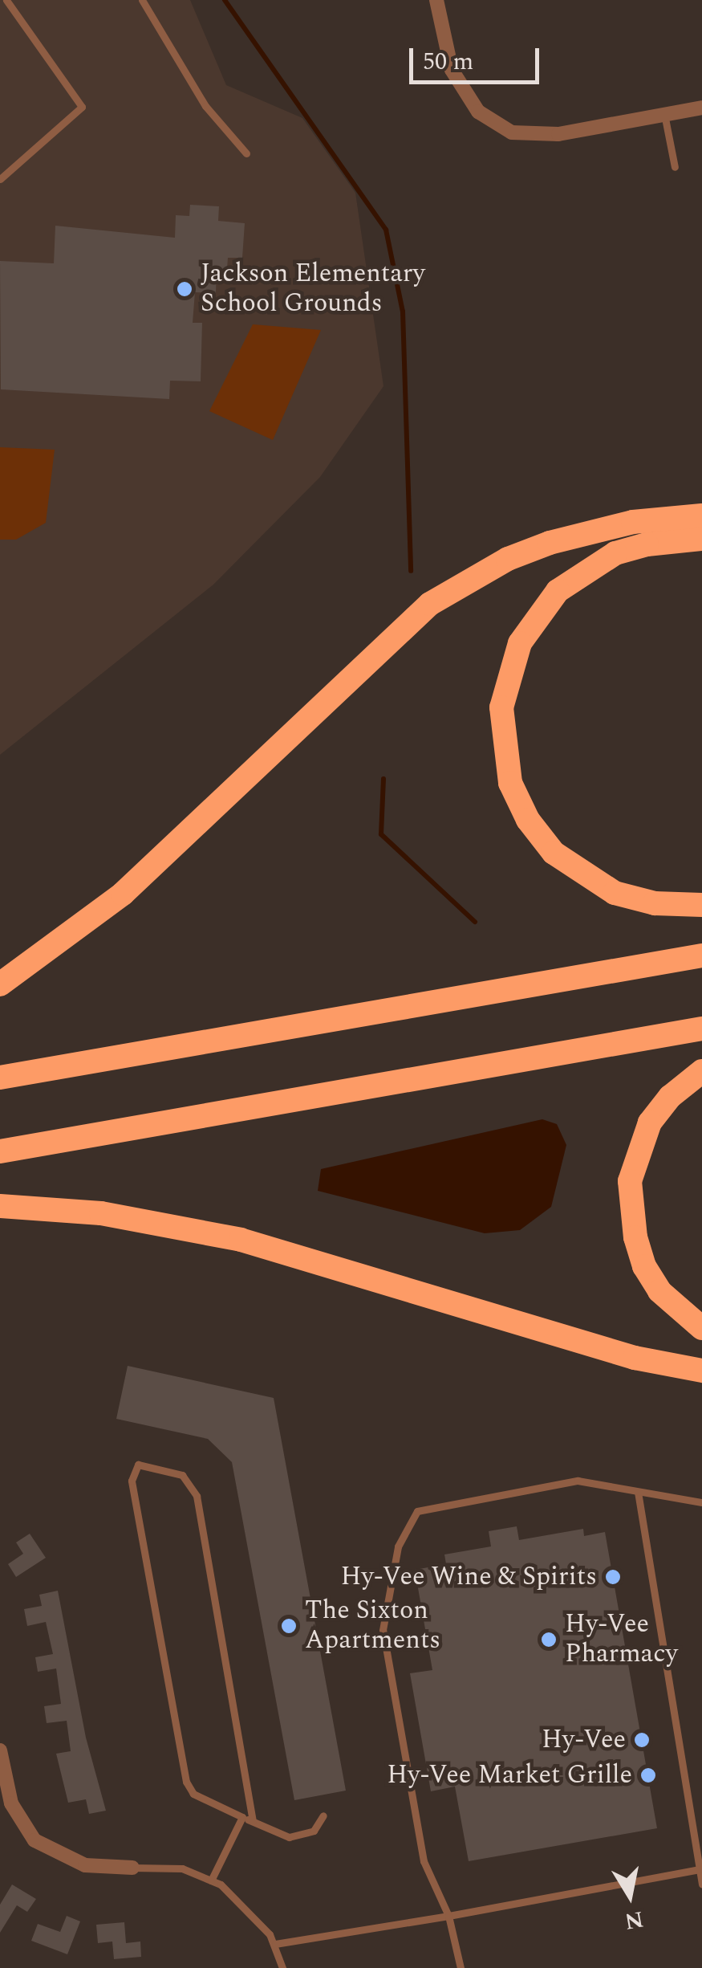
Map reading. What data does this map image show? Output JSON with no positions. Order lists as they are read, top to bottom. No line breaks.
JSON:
{"places":["Jackson Elementary School Grounds","Hy-Vee Wine & Spirits","The Sixton Apartments","Hy-Vee Pharmacy","Hy-Vee","Hy-Vee Market Grille"],"scale_bar":"50 m","north":"bottom"}
